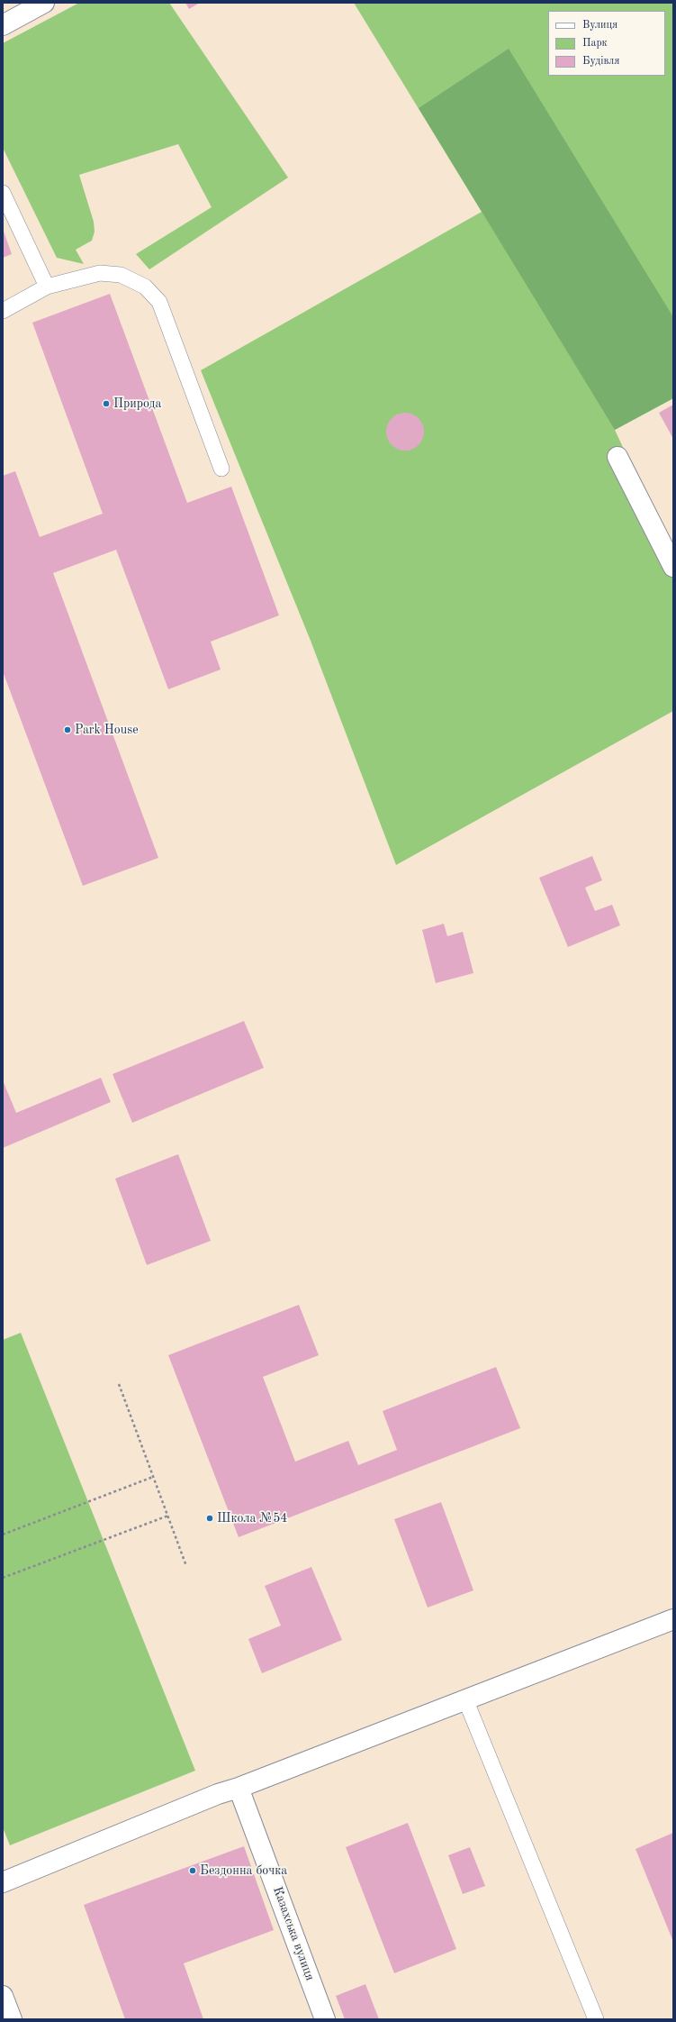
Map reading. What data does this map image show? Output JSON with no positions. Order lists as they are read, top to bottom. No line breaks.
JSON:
{"streets":{"street":["Казахська вулиця"]},"places":["Природа","Park House","Школа №54","Бездонна бочка"],"legend":["Вулиця","Парк","Будівля"]}
